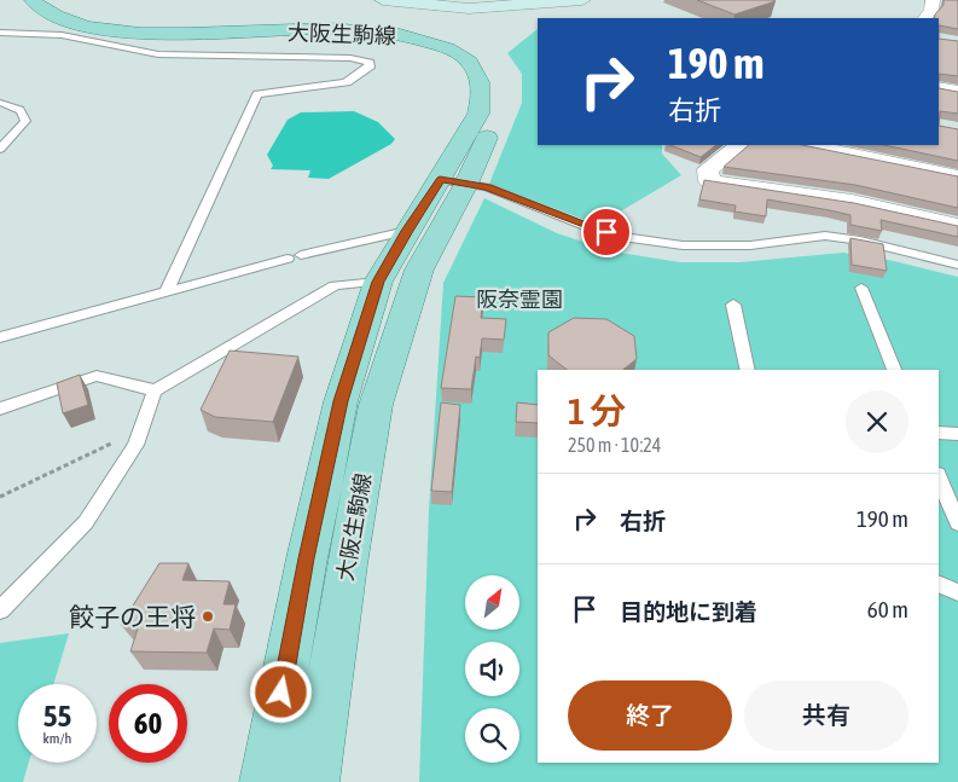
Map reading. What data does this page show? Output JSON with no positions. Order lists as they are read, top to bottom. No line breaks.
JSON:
{"streets":{"main road":["大阪生駒線"]},"parks":["阪奈霊園"],"places":["餃子の王将"],"north":"top right","page":{"turn":["190 m","右折"],"heading":["1 分","250 m · 10:24"],"list":[{"name":"右折","value":"190 m"},{"name":"目的地に到着","value":"60 m"}],"buttons":["終了","共有"],"speed":"55 km/h","limit":"60"}}
